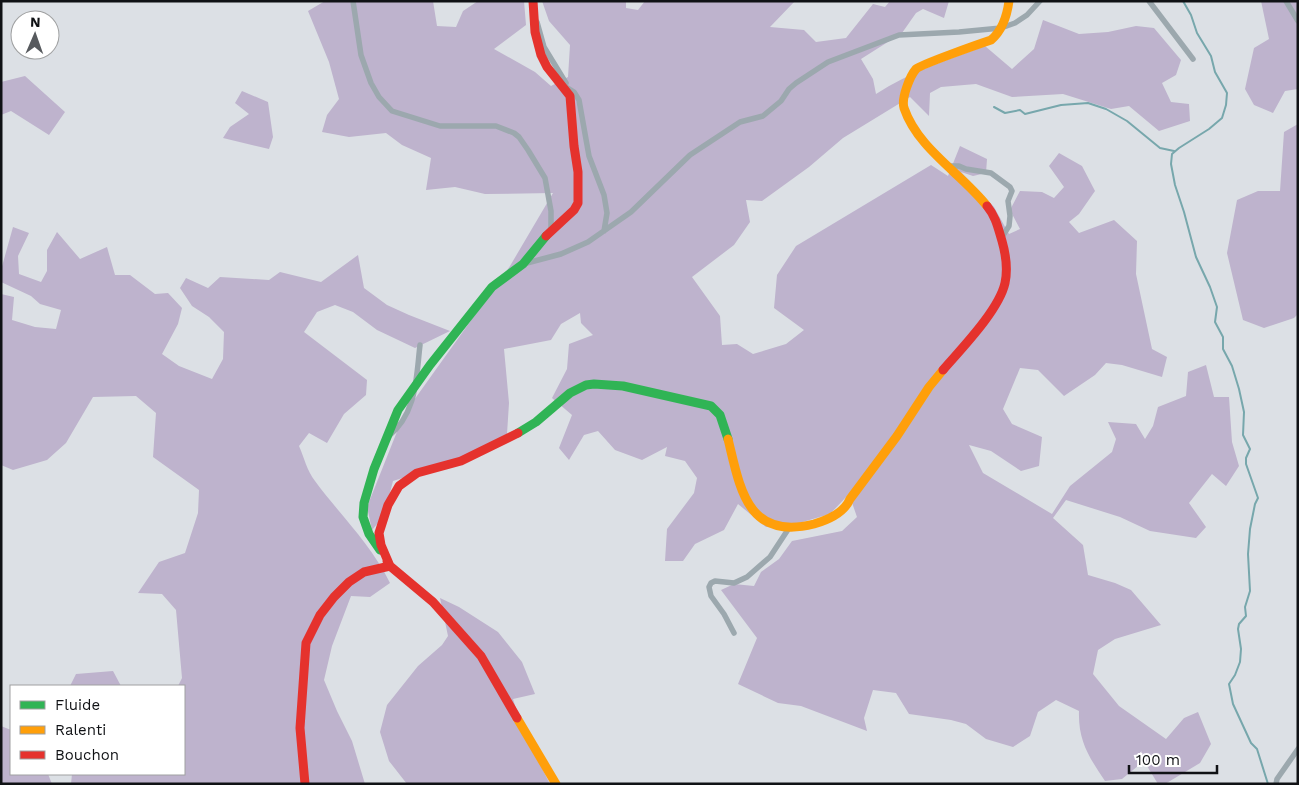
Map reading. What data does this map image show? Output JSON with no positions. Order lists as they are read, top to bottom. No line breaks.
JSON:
{"legend":["Fluide","Ralenti","Bouchon"],"scale_bar":"100 m","north":"top"}
